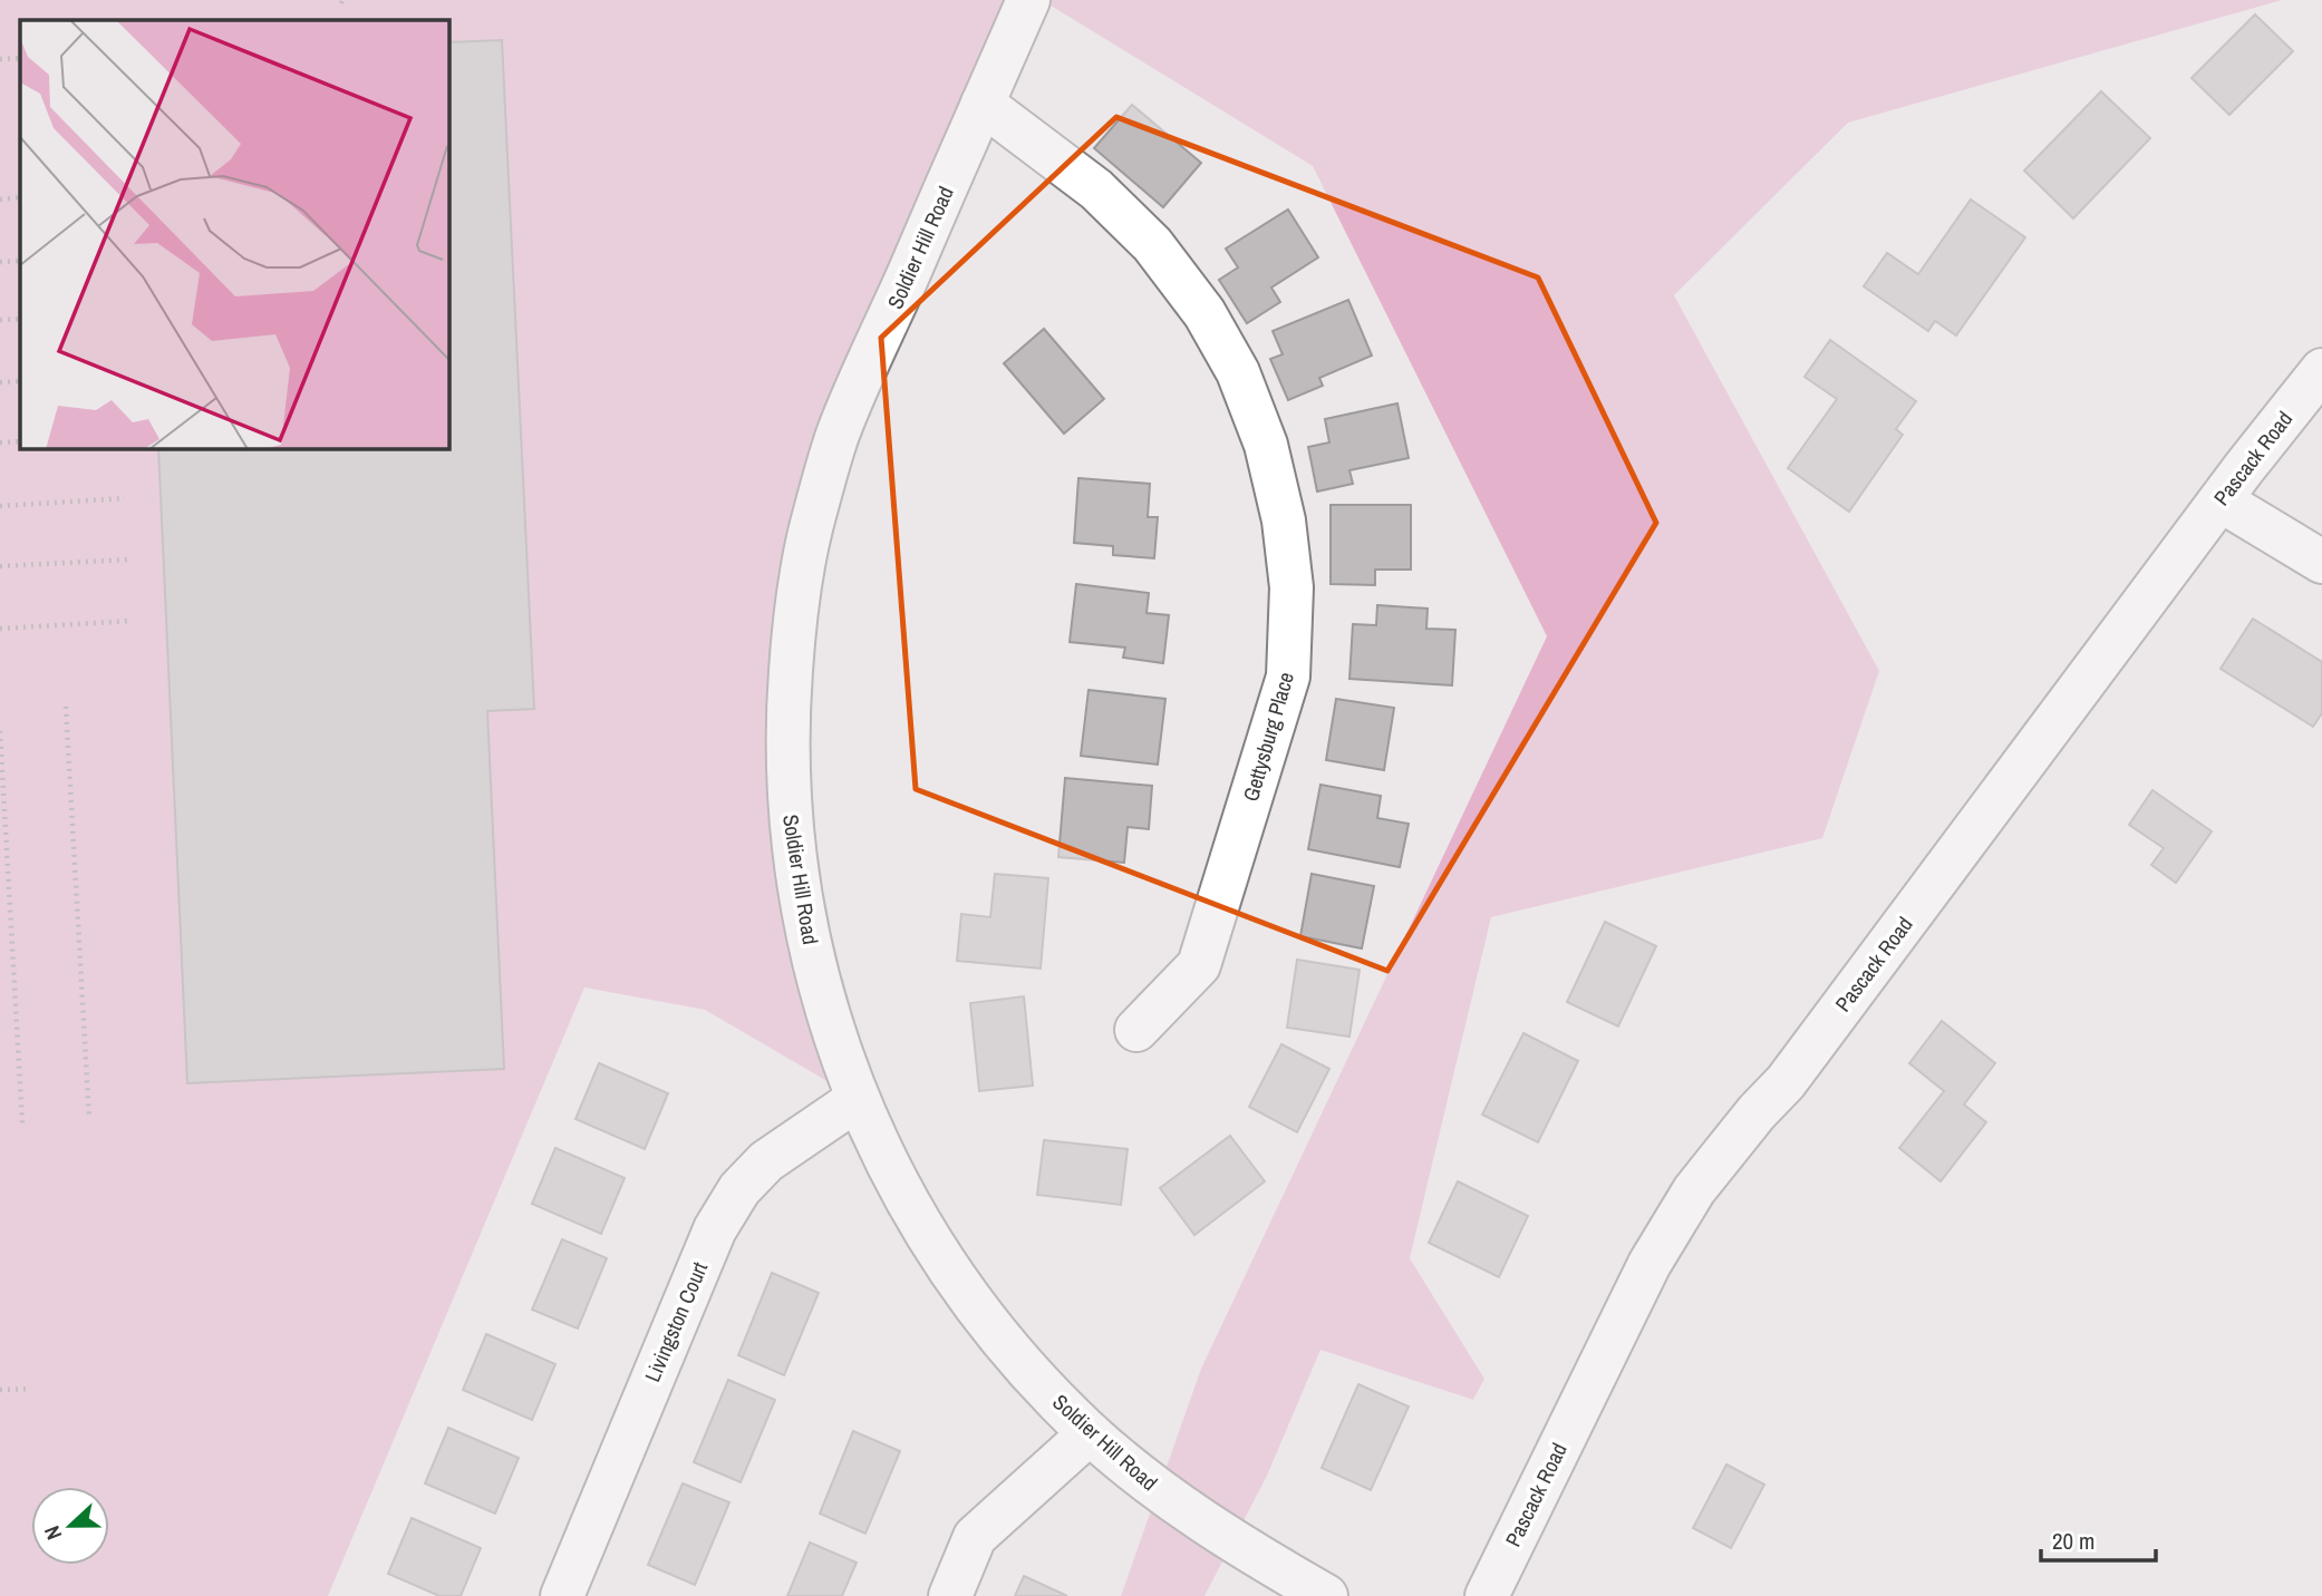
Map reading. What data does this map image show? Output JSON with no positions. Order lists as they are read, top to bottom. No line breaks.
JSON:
{"streets":{"street":["Soldier Hill Road","Pascack Road","Gettysburg Place","Livingston Court"]},"crossings":[["Soldier Hill Road","Gettysburg Place"],["Soldier Hill Road","Livingston Court"]],"scale_bar":"20 m","north":"left"}
